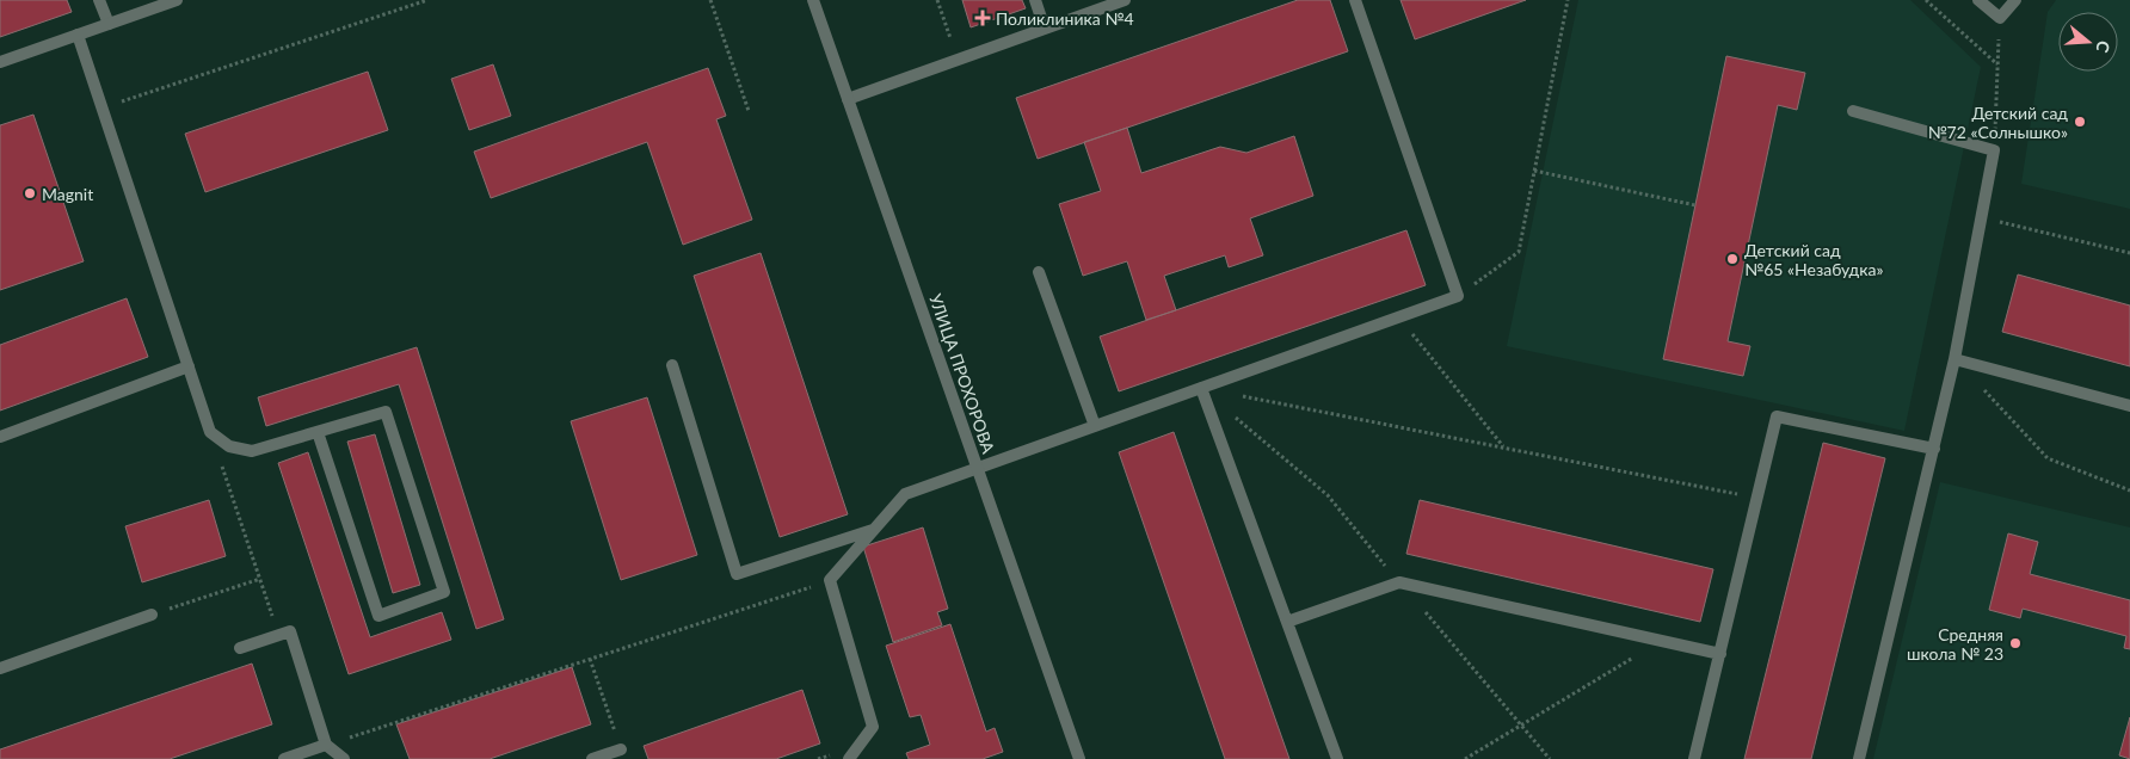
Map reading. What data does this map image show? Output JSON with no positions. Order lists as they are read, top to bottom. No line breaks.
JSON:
{"streets":{"street":["УЛИЦА ПРОХОРОВА"]},"places":{"health":["Поликлиника №4"],"other":["Детский сад №72 «Солнышко»","Magnit","Детский сад №65 «Незабудка»","Средняя школа № 23"]},"north":"right"}
